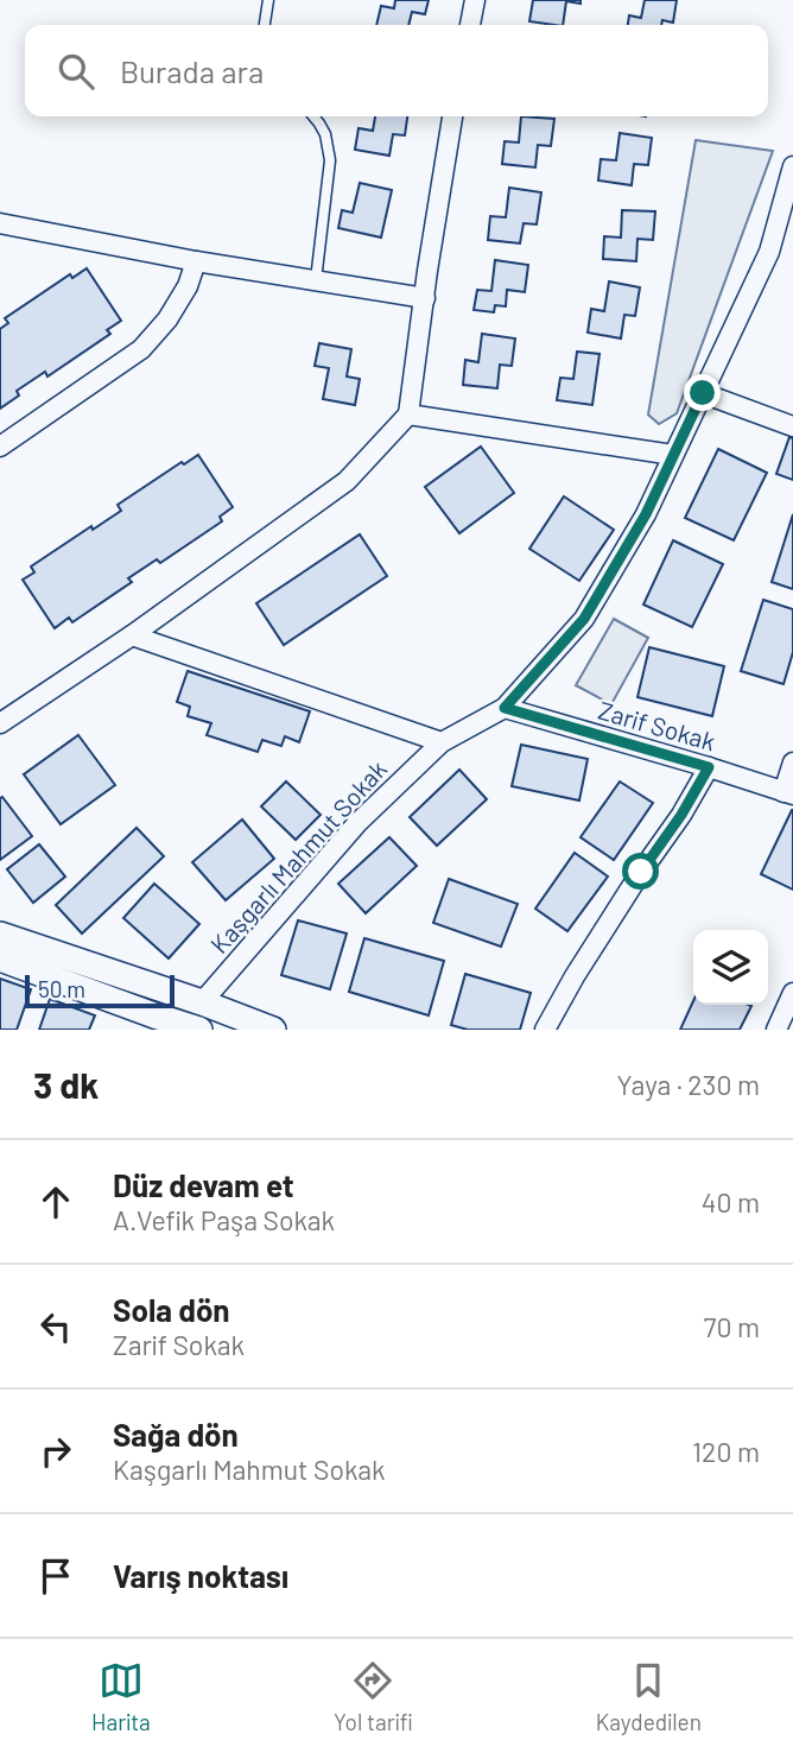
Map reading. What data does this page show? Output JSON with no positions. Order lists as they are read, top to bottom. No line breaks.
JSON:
{"streets":{"street":["Zarif Sokak","Kaşgarlı Mahmut Sokak"]},"crossings":[["Zarif Sokak","Kaşgarlı Mahmut Sokak"]],"scale_bar":"50 m","page":{"search":"Burada ara","scale":"50 m","heading":["3 dk","Yaya · 230 m"],"list":[["Düz devam et","A.Vefik Paşa Sokak","40 m"],["Sola dön","Zarif Sokak","70 m"],["Sağa dön","Kaşgarlı Mahmut Sokak","120 m"],"Varış noktası"],"nav":["Harita","Yol tarifi","Kaydedilen"]}}
